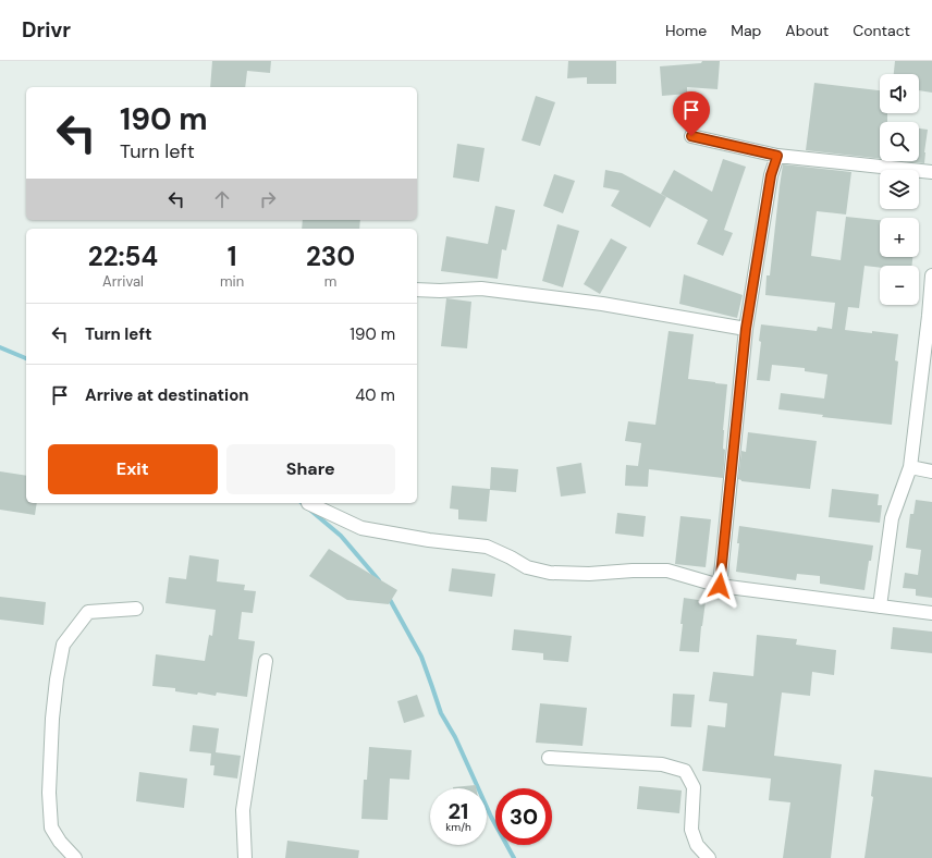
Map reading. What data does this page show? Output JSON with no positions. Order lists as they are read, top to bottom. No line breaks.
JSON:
{"page":{"header":"Drivr","nav":["Home","Map","About","Contact"],"map_buttons":["+","−"],"turn":["190 m","Turn left"],"eta":["22:54","Arrival","1","min","230","m"],"list":[{"name":"Turn left","value":"190 m"},{"name":"Arrive at destination","value":"40 m"}],"buttons":["Exit","Share"],"speed":"21 km/h","limit":"30"}}
